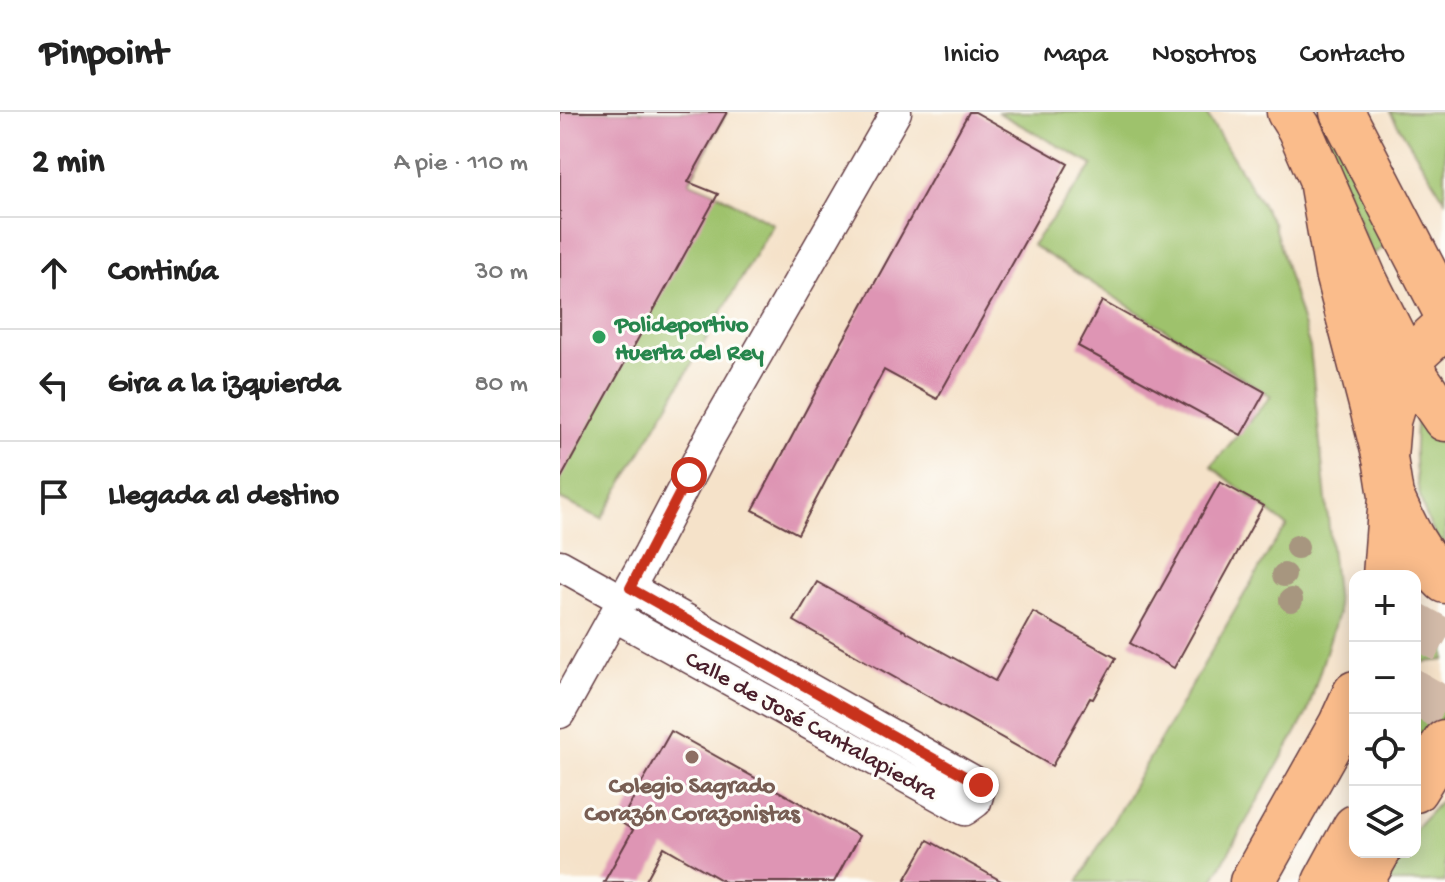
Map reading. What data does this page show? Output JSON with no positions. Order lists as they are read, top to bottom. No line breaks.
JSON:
{"streets":{"street":["Calle de José Cantalapiedra"]},"places":["Polideportivo Huerta del Rey","Colegio Sagrado Corazón Corazonistas"],"page":{"header":"Pinpoint","nav":["Inicio","Mapa","Nosotros","Contacto"],"heading":["2 min","A pie · 110 m"],"list":[["Continúa","30 m"],["Gira a la izquierda","80 m"],"Llegada al destino"],"map_buttons":["+","−"]}}
